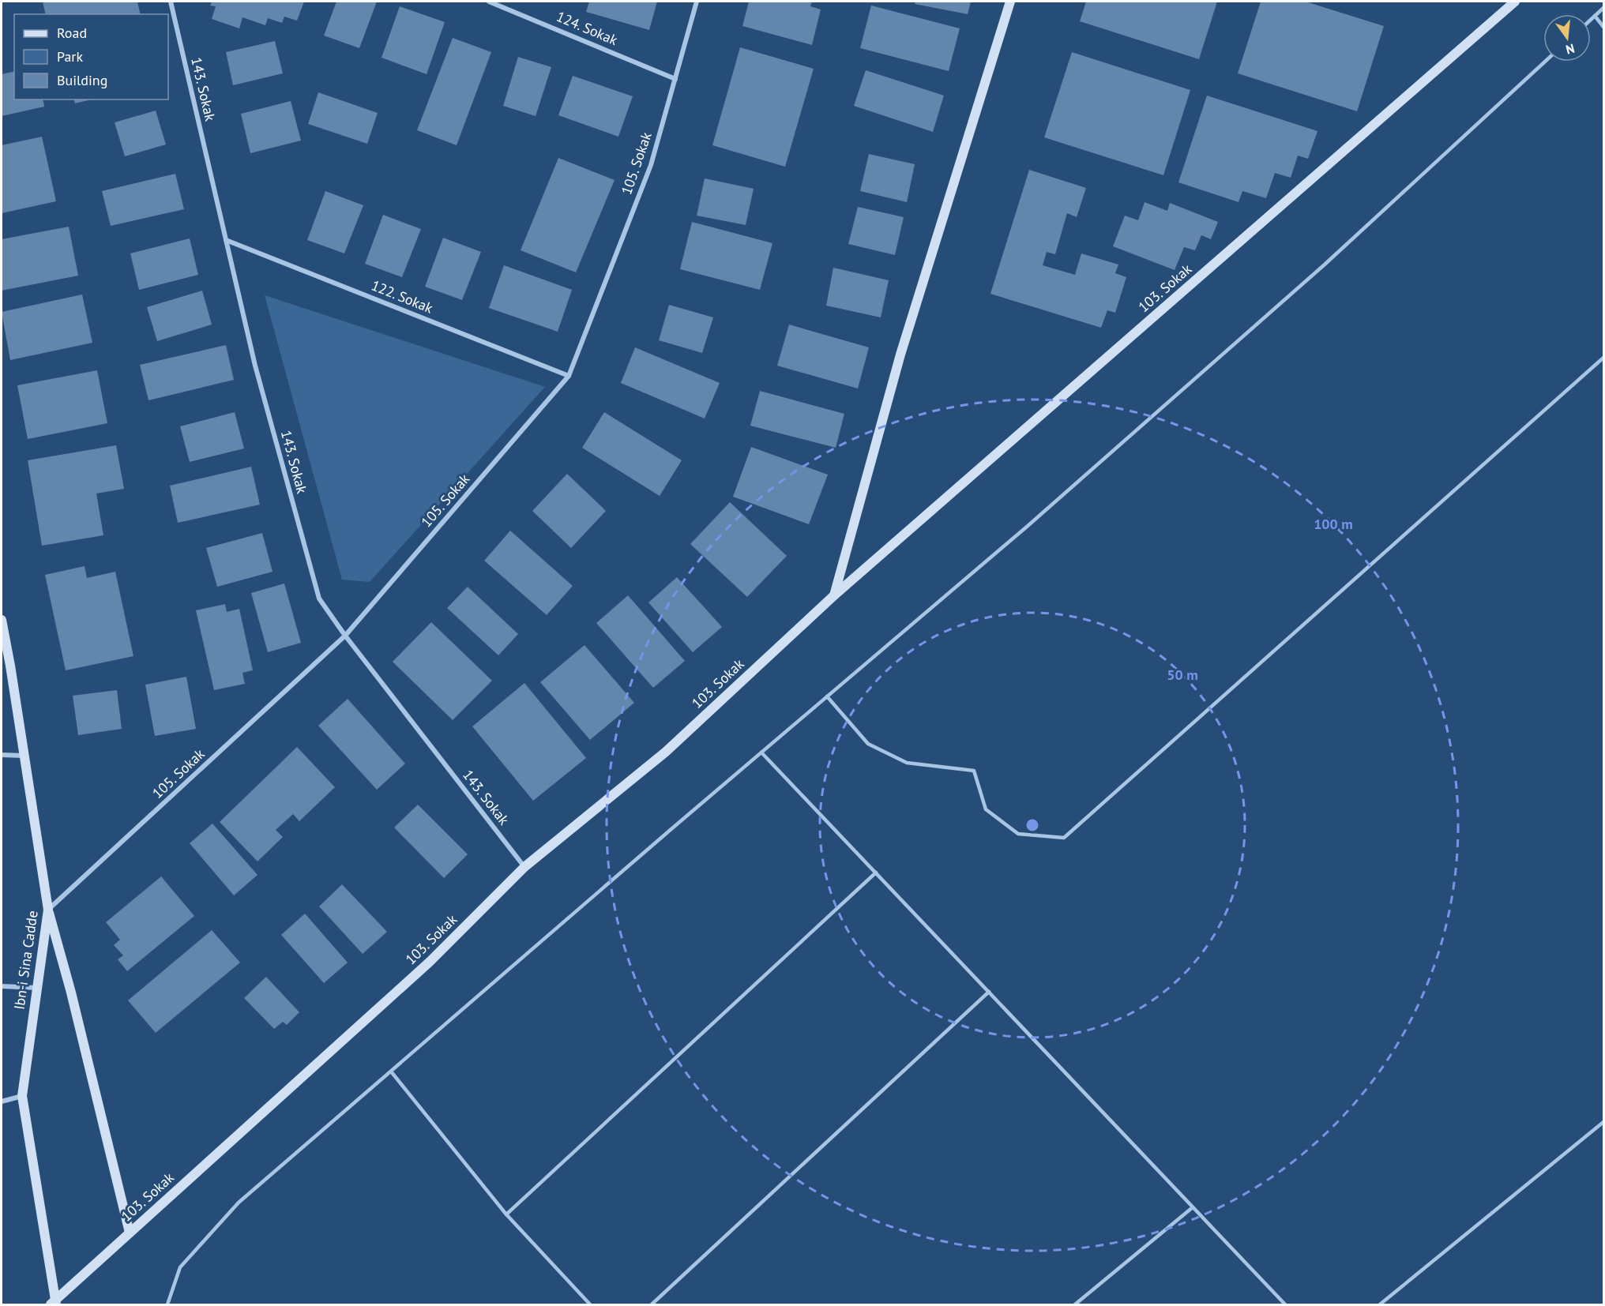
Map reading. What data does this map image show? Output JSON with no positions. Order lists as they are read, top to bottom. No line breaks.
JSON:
{"streets":{"street":["124. Sokak","143. Sokak","105. Sokak","103. Sokak","122. Sokak","Ibn-i Sina Cadde"]},"crossings":[["124. Sokak","105. Sokak"],["143. Sokak","105. Sokak"],["143. Sokak","103. Sokak"],["143. Sokak","122. Sokak"],["105. Sokak","122. Sokak"],["105. Sokak","Ibn-i Sina Cadde"],["103. Sokak","Ibn-i Sina Cadde"]],"legend":["Road","Park","Building"],"north":"bottom","rings":["100 m","50 m"]}
